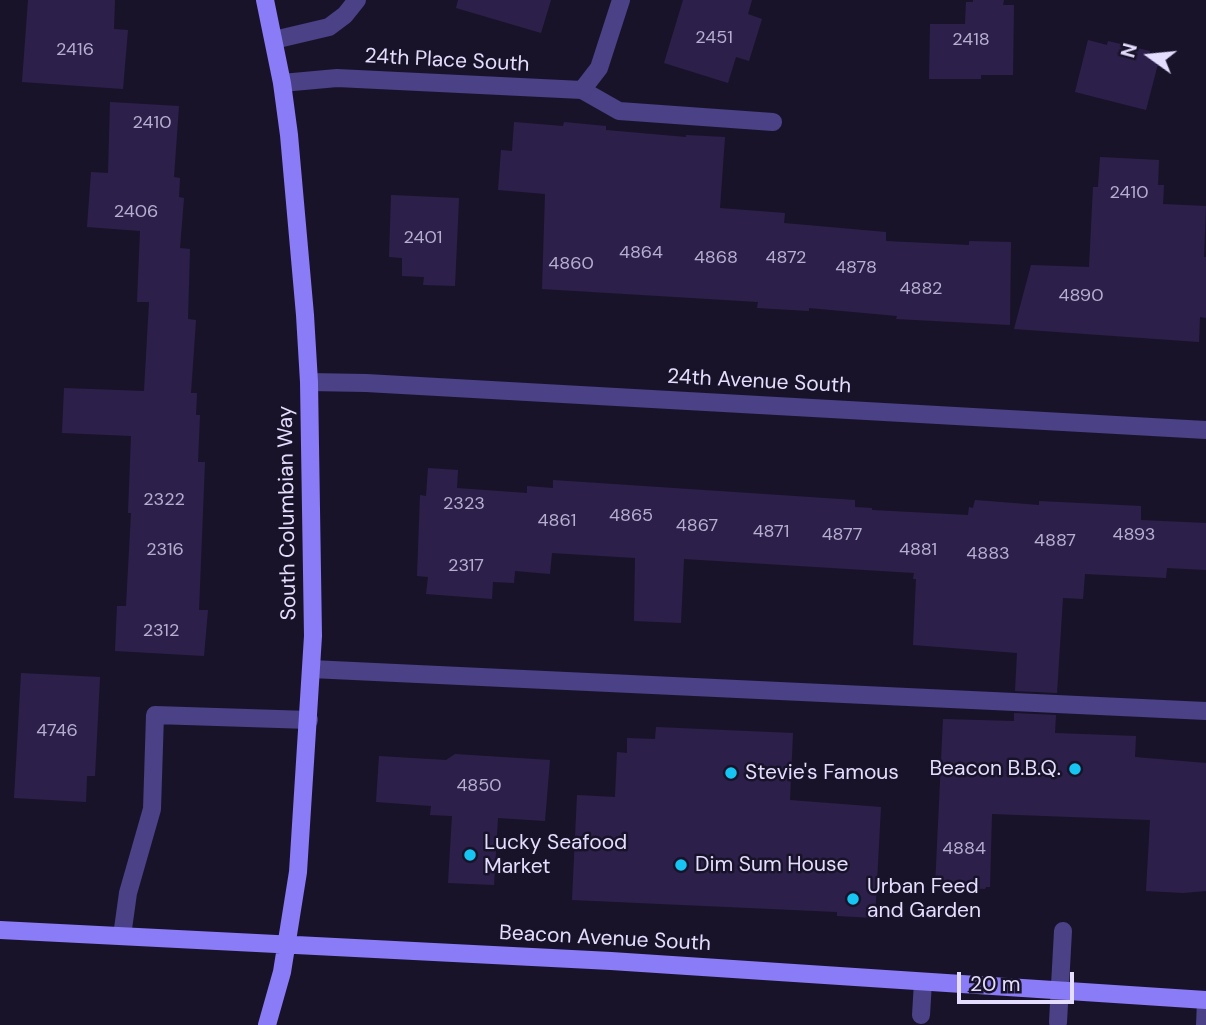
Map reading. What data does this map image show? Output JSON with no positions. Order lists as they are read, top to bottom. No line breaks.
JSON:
{"streets":{"main road":["South Columbian Way","Beacon Avenue South"],"street":["24th Place South","24th Avenue South"]},"crossings":[["24th Place South","South Columbian Way"],["24th Avenue South","South Columbian Way"],["South Columbian Way","Beacon Avenue South"]],"places":["Beacon B.B.Q.","Stevie's Famous","Lucky Seafood Market","Dim Sum House","Urban Feed and Garden"],"house_numbers":["2451","2418","2416","2410","2410","2406","2401","4864","4868","4872","4860","4878","4882","4890","2322","2323","4865","4861","4867","4871","4877","4893","4887","2316","4881","4883","2317","2312","4746","4850","4884"],"scale_bar":"20 m","north":"left"}
